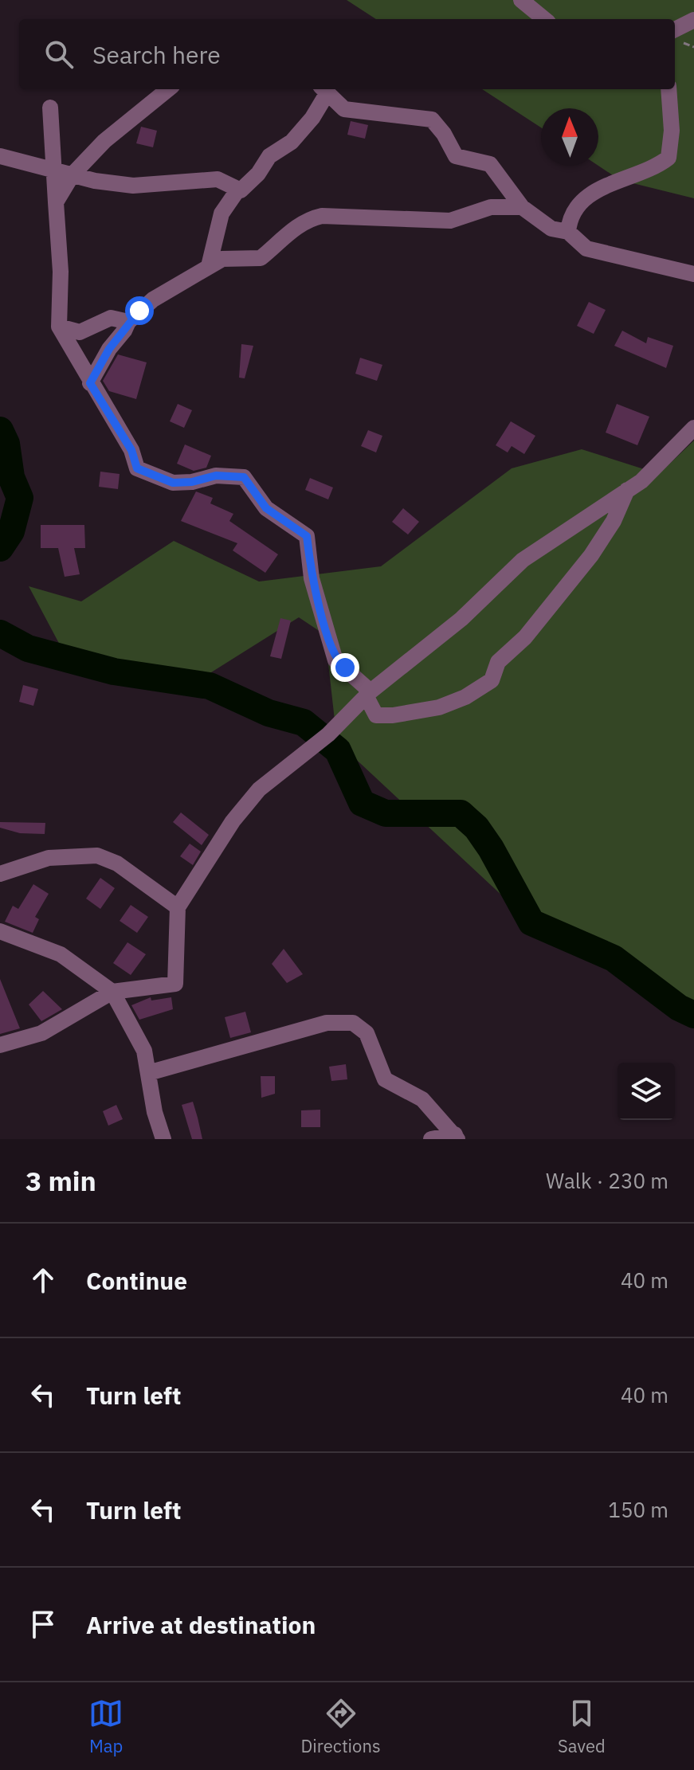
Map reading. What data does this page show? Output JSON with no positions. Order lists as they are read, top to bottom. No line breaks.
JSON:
{"north":"top","page":{"search":"Search here","heading":["3 min","Walk · 230 m"],"list":[["Continue","40 m"],["Turn left","40 m"],["Turn left","150 m"],"Arrive at destination"],"nav":["Map","Directions","Saved"]}}
